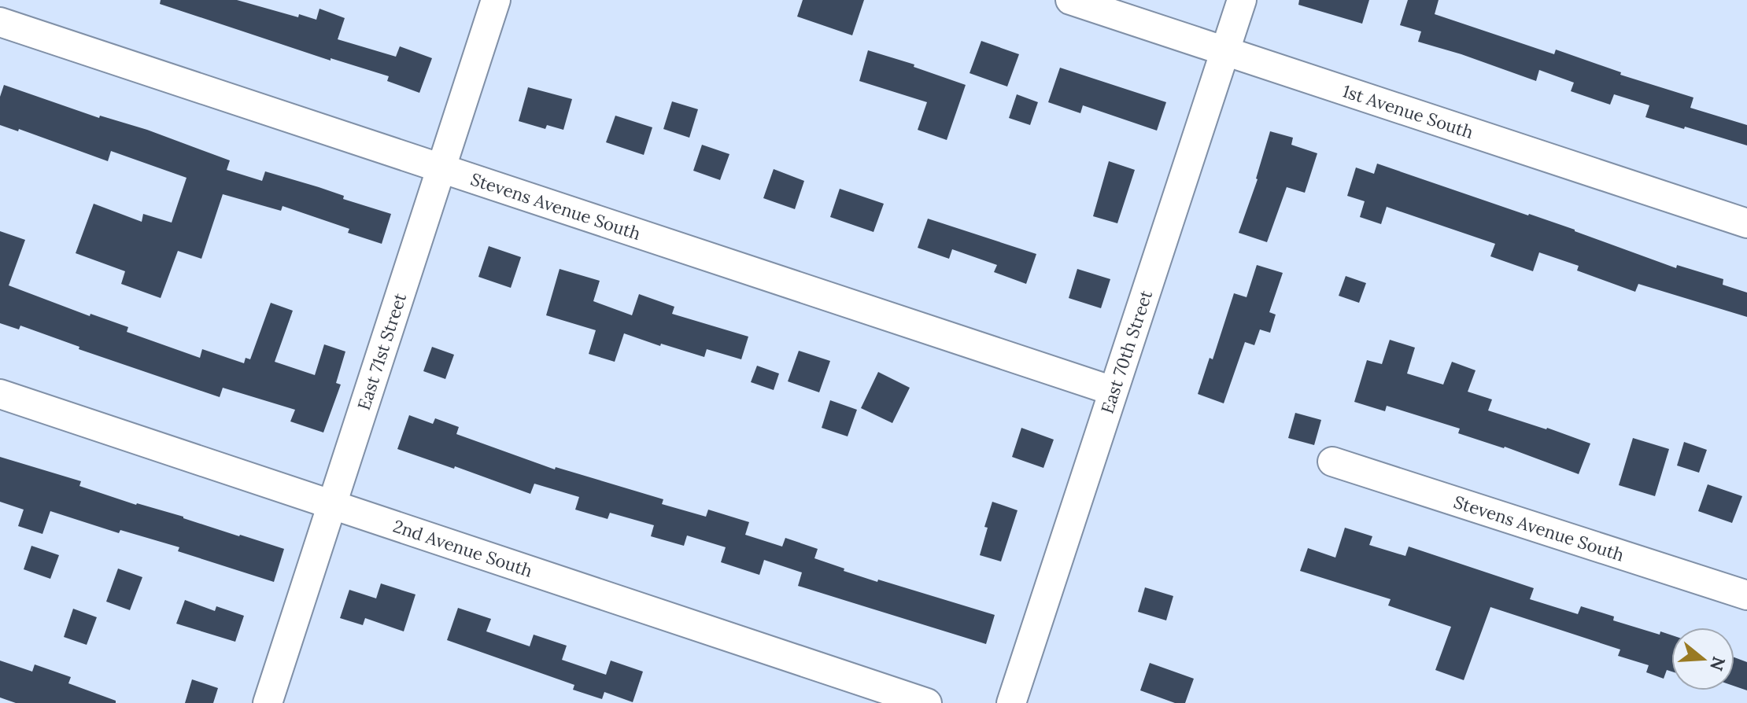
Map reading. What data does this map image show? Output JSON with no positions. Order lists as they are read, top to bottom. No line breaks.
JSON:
{"streets":{"street":["1st Avenue South","Stevens Avenue South","East 71st Street","East 70th Street","2nd Avenue South"]},"crossings":[["1st Avenue South","East 70th Street"],["Stevens Avenue South","East 71st Street"],["Stevens Avenue South","East 70th Street"],["East 71st Street","2nd Avenue South"]],"north":"right"}
